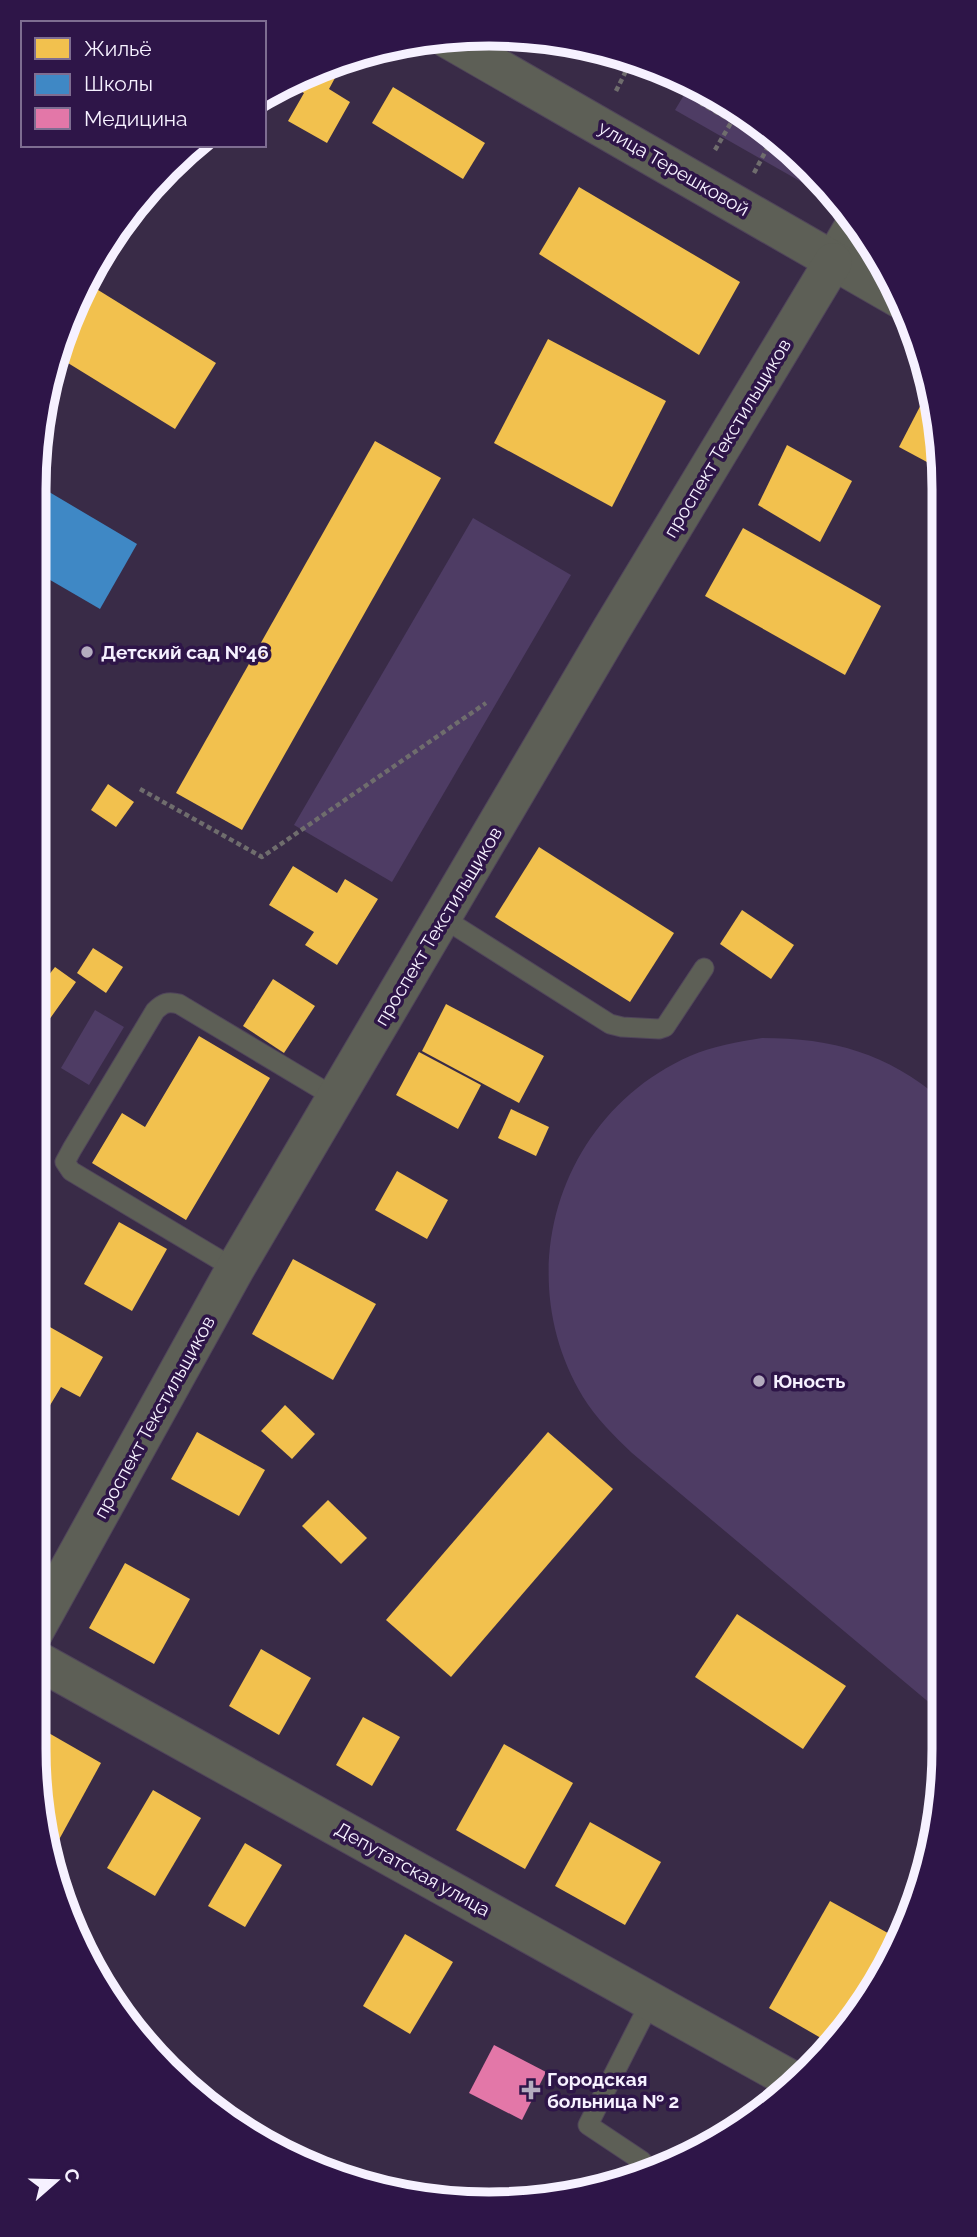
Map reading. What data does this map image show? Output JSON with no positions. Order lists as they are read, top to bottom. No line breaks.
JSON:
{"streets":{"street":["улица Терешковой","проспект Текстильщиков","Депутатская улица"]},"crossings":[["улица Терешковой","проспект Текстильщиков"]],"places":{"other":["Детский сад №46","Юность"],"health":["Городская больница № 2"]},"legend":["Жильё","Школы","Медицина"],"north":"right"}
